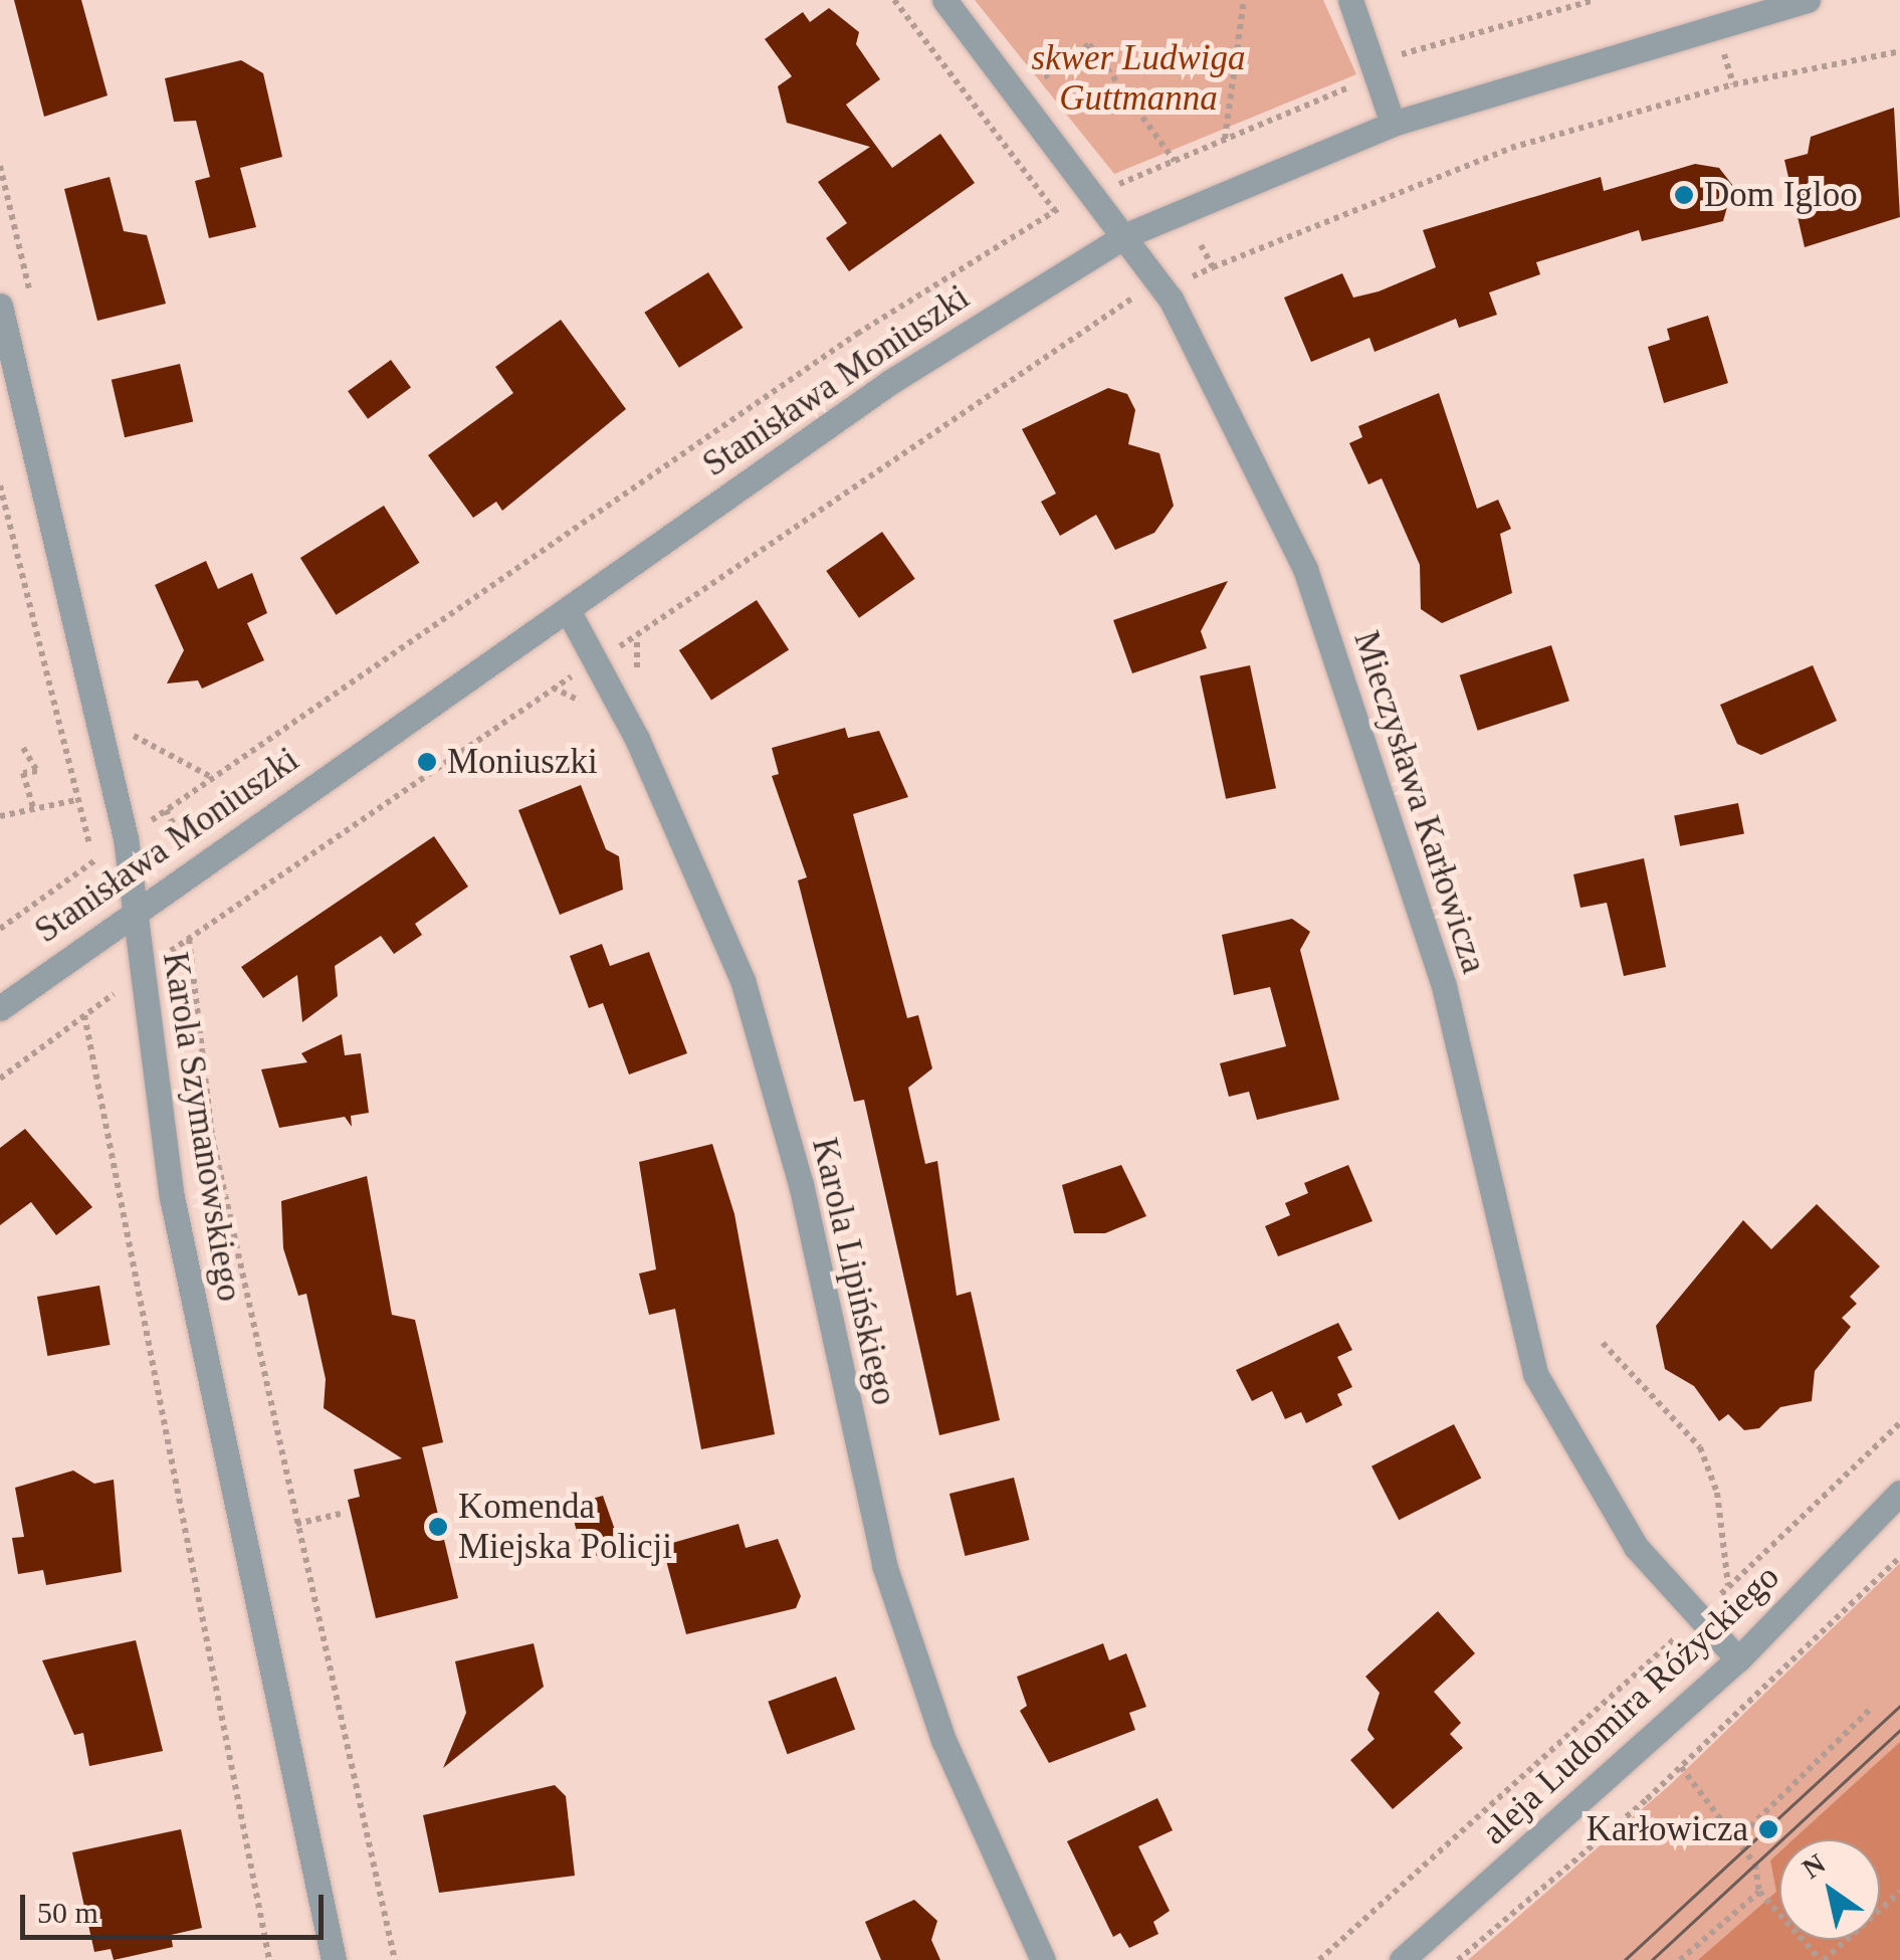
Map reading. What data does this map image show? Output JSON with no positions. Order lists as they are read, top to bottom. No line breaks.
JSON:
{"streets":{"street":["Stanisława Moniuszki","Mieczysława Karłowicza","Karola Szymanowskiego","Karola Lipińskiego","aleja Ludomira Różyckiego"]},"crossings":[["Stanisława Moniuszki","Mieczysława Karłowicza"],["Stanisława Moniuszki","Karola Szymanowskiego"],["Stanisława Moniuszki","Karola Lipińskiego"],["Mieczysława Karłowicza","aleja Ludomira Różyckiego"]],"parks":["skwer Ludwiga Guttmanna"],"places":["Dom Igloo","Moniuszki","Komenda Miejska Policji","Karłowicza"],"scale_bar":"50 m","north":"top left"}
